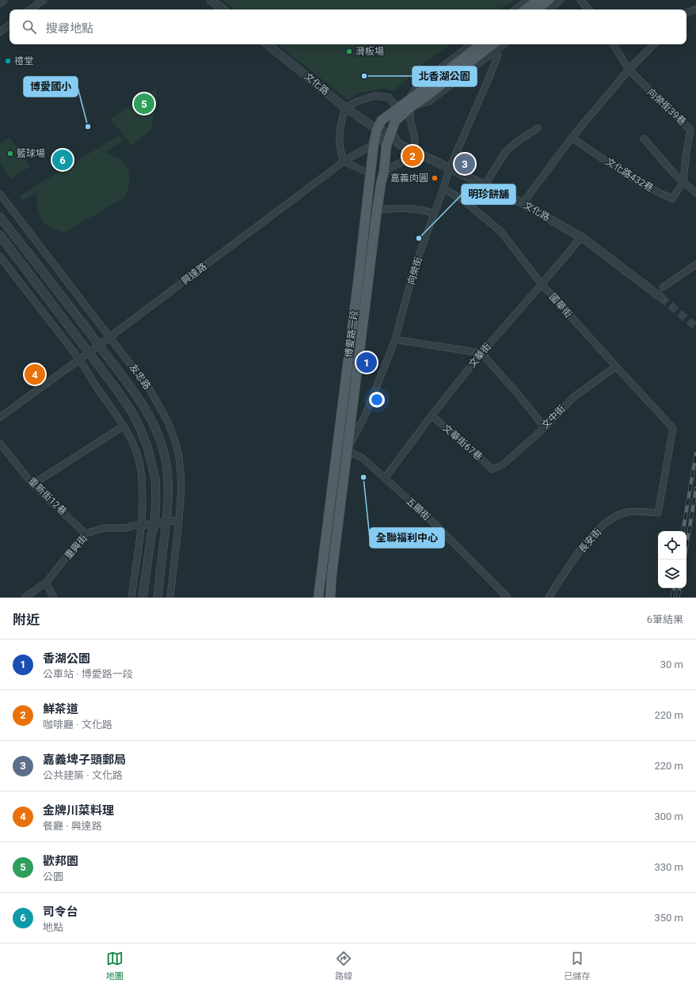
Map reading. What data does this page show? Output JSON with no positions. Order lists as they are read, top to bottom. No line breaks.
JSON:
{"streets":{"main road":["博愛路一段"],"street":["文化路","向榮街39巷","文化路432巷","向榮街","興達路","國華街","文華街","友忠路","文中街","文華街67巷","重新街12巷","五顯街","長安街","重興街"]},"crossings":[["文化路","向榮街"],["文化路","興達路"],["文化路","博愛路一段"],["文化路","文華街"],["向榮街39巷","文化路432巷"],["向榮街","國華街"],["向榮街","博愛路一段"],["向榮街","五顯街"],["興達路","博愛路一段"],["興達路","友忠路"],["國華街","文華街"],["國華街","文中街"],["國華街","長安街"],["博愛路一段","五顯街"],["文華街","文華街67巷"],["文華街","五顯街"],["友忠路","重興街"],["文中街","文華街67巷"],["重新街12巷","重興街"]],"places":["滑板場","禮堂","北香湖公園","博愛國小","籃球場","嘉義肉圓","明珍餅舖","全聯福利中心"],"page":{"search":"搜尋地點","pins":["5","2","6","3","1","4"],"heading":["附近","6筆結果"],"list":[{"mark":"1","name":"香湖公園","note":"公車站 · 博愛路一段","value":"30 m"},{"mark":"2","name":"鮮茶道","note":"咖啡廳 · 文化路","value":"220 m"},{"mark":"3","name":"嘉義埤子頭郵局","note":"公共建築 · 文化路","value":"220 m"},{"mark":"4","name":"金牌川菜料理","note":"餐廳 · 興達路","value":"300 m"},{"mark":"5","name":"歡邦園","note":"公園","value":"330 m"},{"mark":"6","name":"司令台","note":"地點","value":"350 m"}],"nav":["地圖","路線","已儲存"]}}
